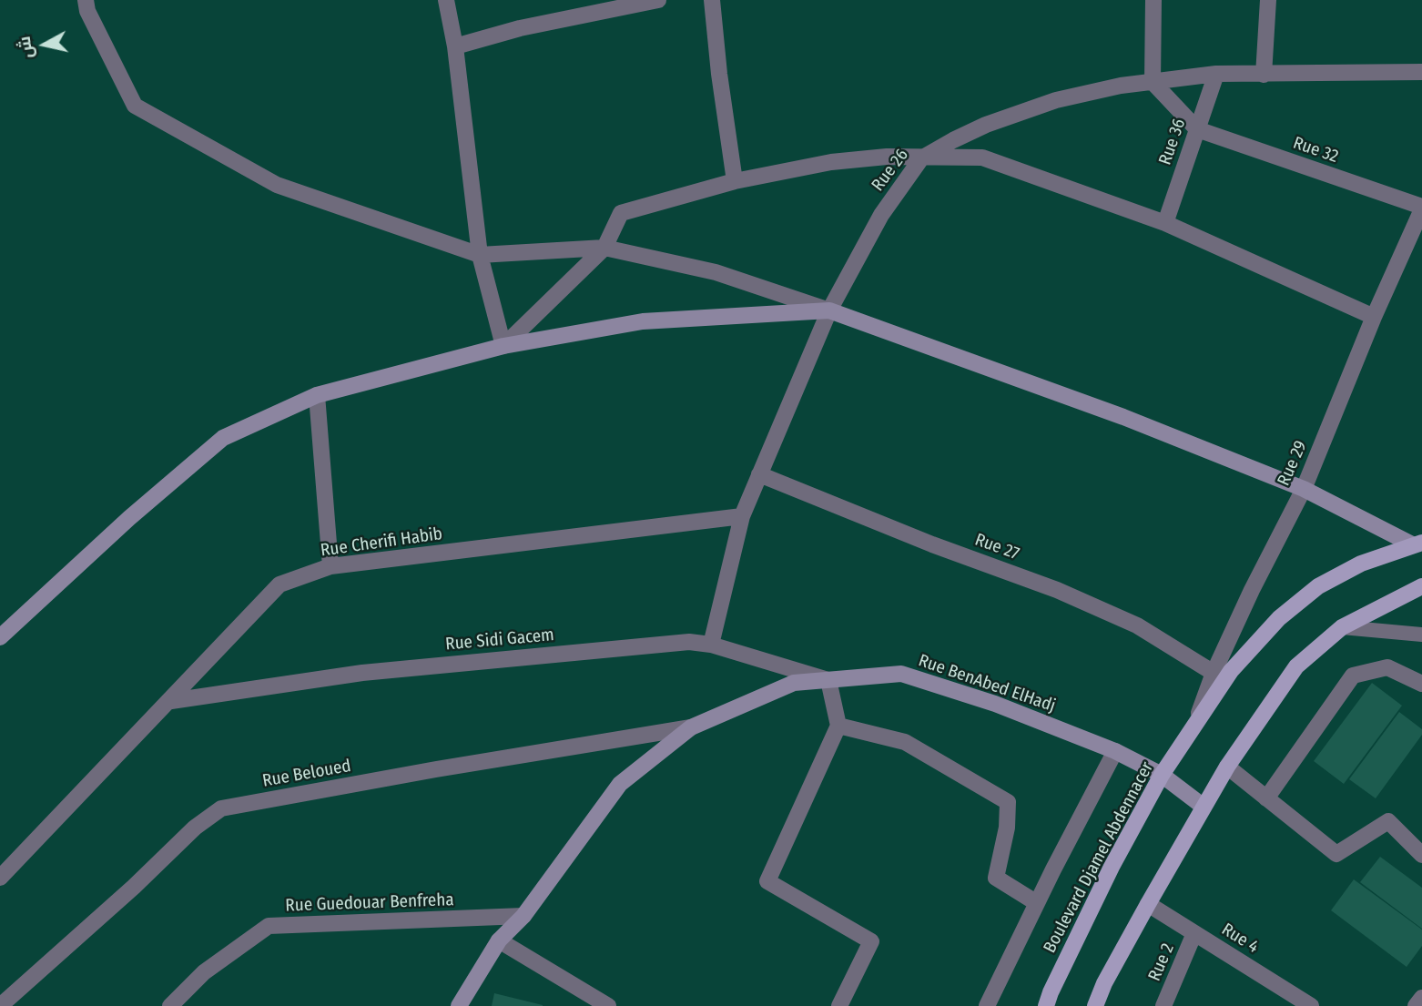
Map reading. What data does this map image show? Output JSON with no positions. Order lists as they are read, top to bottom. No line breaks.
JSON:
{"streets":{"main road":["Rue BenAbed ElHadj","Boulevard Djamel Abdennacer"],"street":["Rue 36","Rue 32","Rue 26","Rue 29","Rue Cherifi Habib","Rue 27","Rue Sidi Gacem","Rue Beloued","Rue Guedouar Benfreha","Rue 4","Rue 2"]},"crossings":[["Rue 36","Rue 32"],["Rue 36","Rue 26"],["Rue 32","Rue 29"],["Rue 26","Rue Cherifi Habib"],["Rue 26","Rue 27"],["Rue 26","Rue Sidi Gacem"],["Rue 29","Rue 27"],["Rue 29","Boulevard Djamel Abdennacer"],["Rue Cherifi Habib","Rue Sidi Gacem"],["Rue Sidi Gacem","Rue BenAbed ElHadj"],["Rue BenAbed ElHadj","Rue Beloued"],["Rue BenAbed ElHadj","Boulevard Djamel Abdennacer"],["Rue BenAbed ElHadj","Rue Guedouar Benfreha"],["Rue 4","Rue 2"]],"north":"left"}
